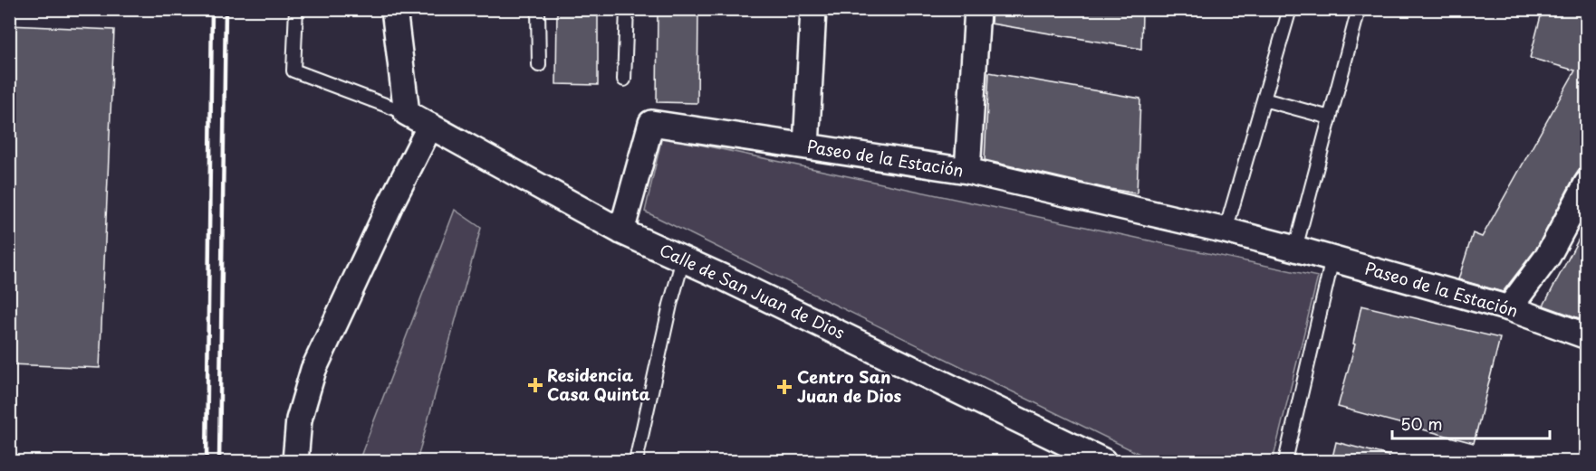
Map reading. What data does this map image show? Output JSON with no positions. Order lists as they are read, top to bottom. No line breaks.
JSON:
{"streets":{"street":["Paseo de la Estación","Calle de San Juan de Dios"]},"crossings":[["Paseo de la Estación","Calle de San Juan de Dios"]],"places":{"health":["Residencia Casa Quinta","Centro San Juan de Dios"]},"scale_bar":"50 m"}
